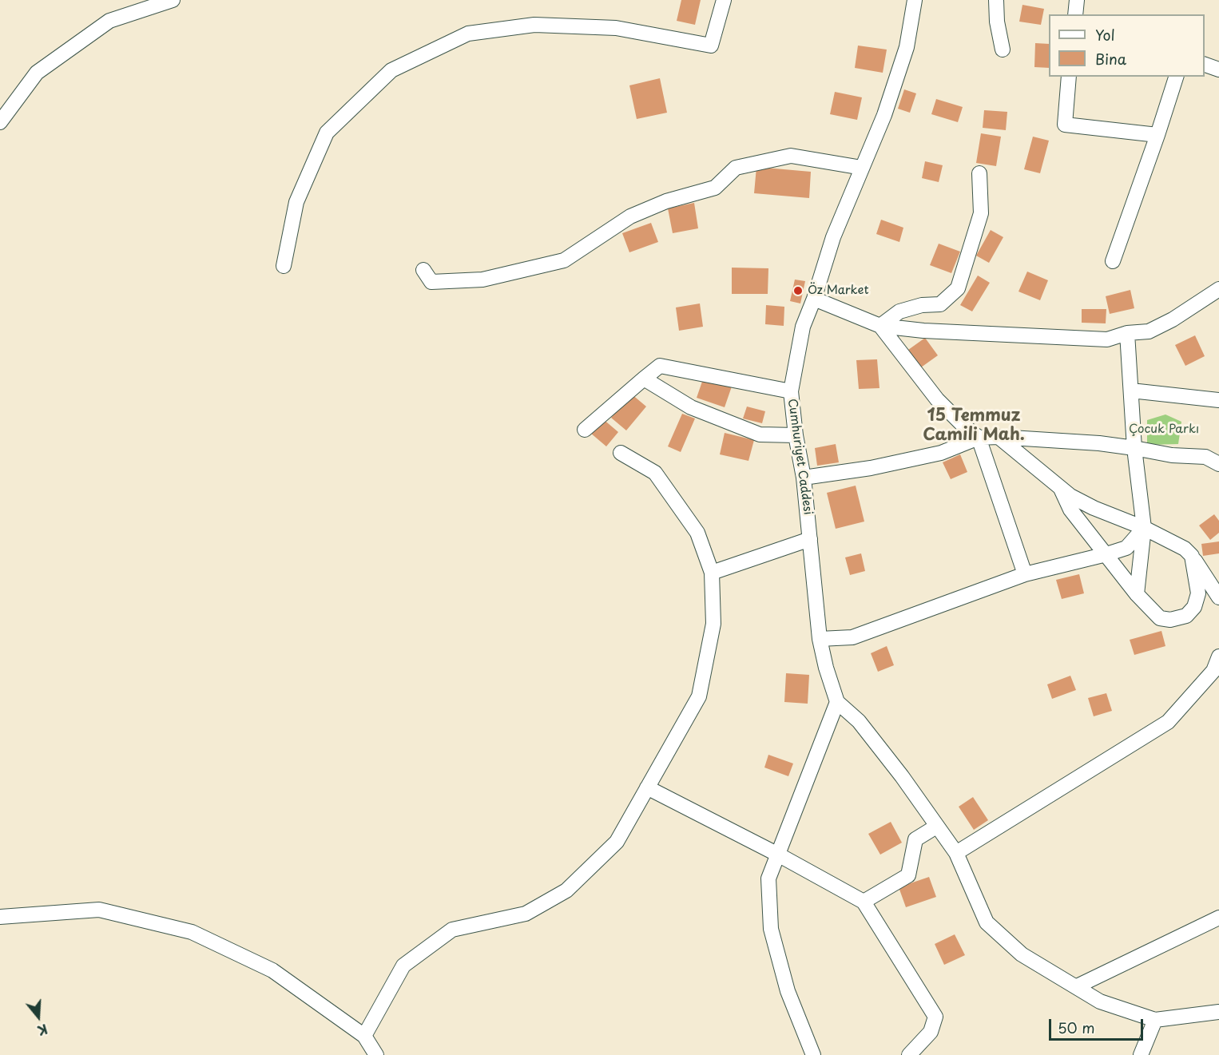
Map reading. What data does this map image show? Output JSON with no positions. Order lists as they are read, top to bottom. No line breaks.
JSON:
{"streets":{"street":["Cumhuriyet Caddesi"]},"districts":["15 Temmuz Camili Mah."],"parks":["Çocuk Parkı"],"places":["Öz Market"],"legend":["Yol","Bina"],"scale_bar":"50 m","north":"bottom"}
